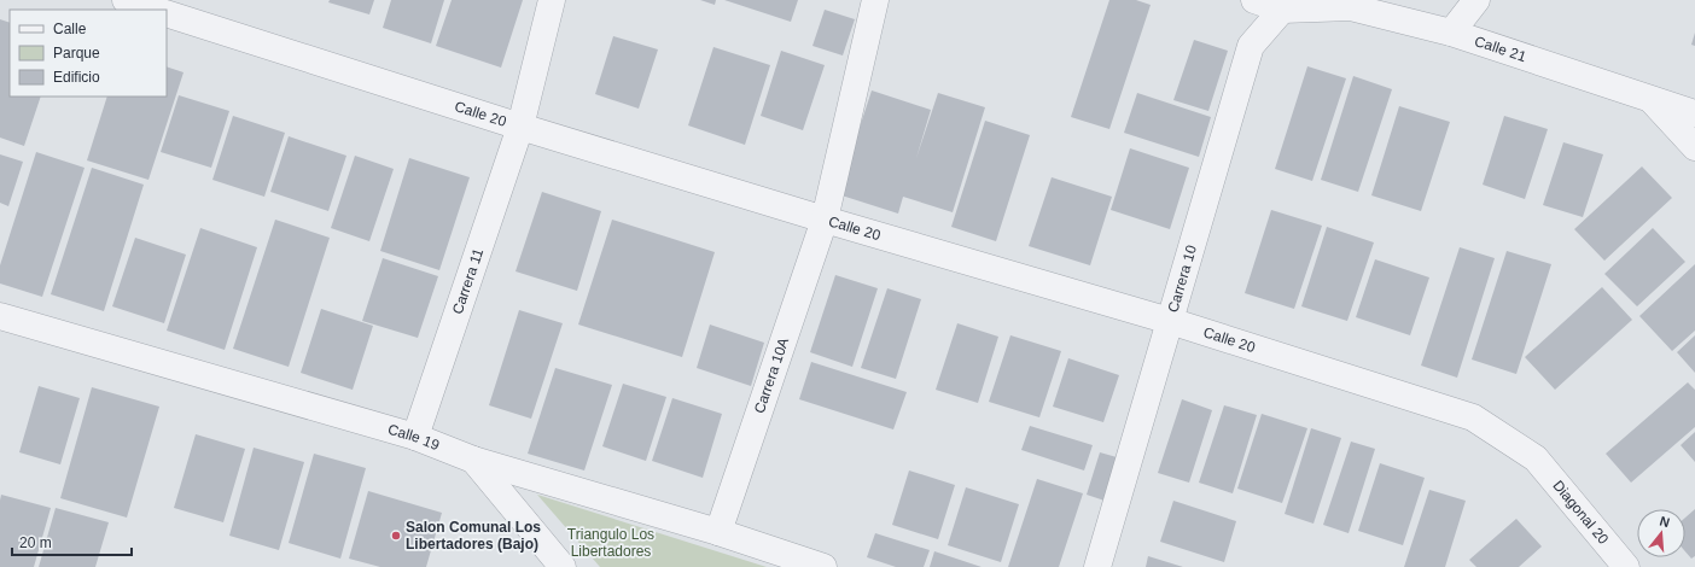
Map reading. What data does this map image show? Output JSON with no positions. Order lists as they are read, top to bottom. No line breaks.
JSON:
{"streets":{"street":["Calle 21","Calle 20","Carrera 10","Carrera 11","Carrera 10A","Calle 19","Diagonal 20"]},"crossings":[["Calle 21","Carrera 10"],["Calle 20","Carrera 10"],["Calle 20","Carrera 11"],["Calle 20","Carrera 10A"],["Calle 20","Diagonal 20"],["Carrera 11","Calle 19"],["Carrera 10A","Calle 19"]],"parks":["Triangulo Los Libertadores"],"places":["Salon Comunal Los Libertadores (Bajo)"],"legend":["Calle","Parque","Edificio"],"scale_bar":"20 m","north":"top"}
